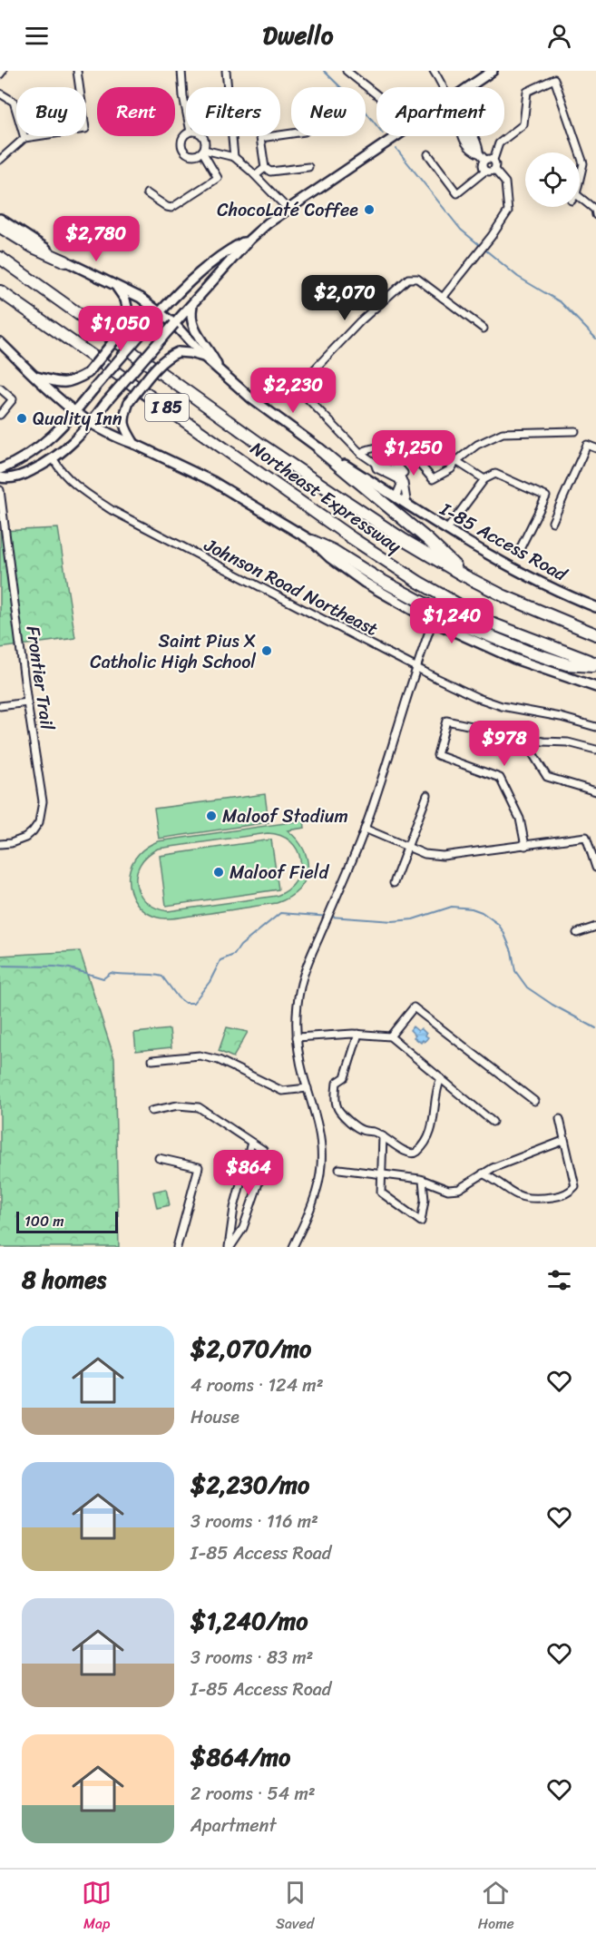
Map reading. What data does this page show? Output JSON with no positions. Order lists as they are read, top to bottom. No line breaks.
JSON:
{"streets":{"highway":["I 85","Northeast Expressway"],"main road":["I-85 Access Road"],"street":["Johnson Road Northeast","Frontier Trail"]},"places":["ChocoLaté Coffee","Quality Inn","Saint Pius X Catholic High School","Maloof Stadium","Maloof Field"],"scale_bar":"100 m","page":{"header":"Dwello","chip":["Buy","Rent","Filters","New","Apartment"],"price":["$2,780","$2,070","$1,050","$2,230","$1,250","$1,240","$978","$864"],"scale":"100 m","heading":"8 homes","list":[{"name":"$2,070/mo","note":"4 rooms · 124 m² · House"},{"name":"$2,230/mo","note":"3 rooms · 116 m² · I-85 Access Road"},{"name":"$1,240/mo","note":"3 rooms · 83 m² · I-85 Access Road"},{"name":"$864/mo","note":"2 rooms · 54 m² · Apartment"}],"tabs":["Map","Saved","Home"]}}
